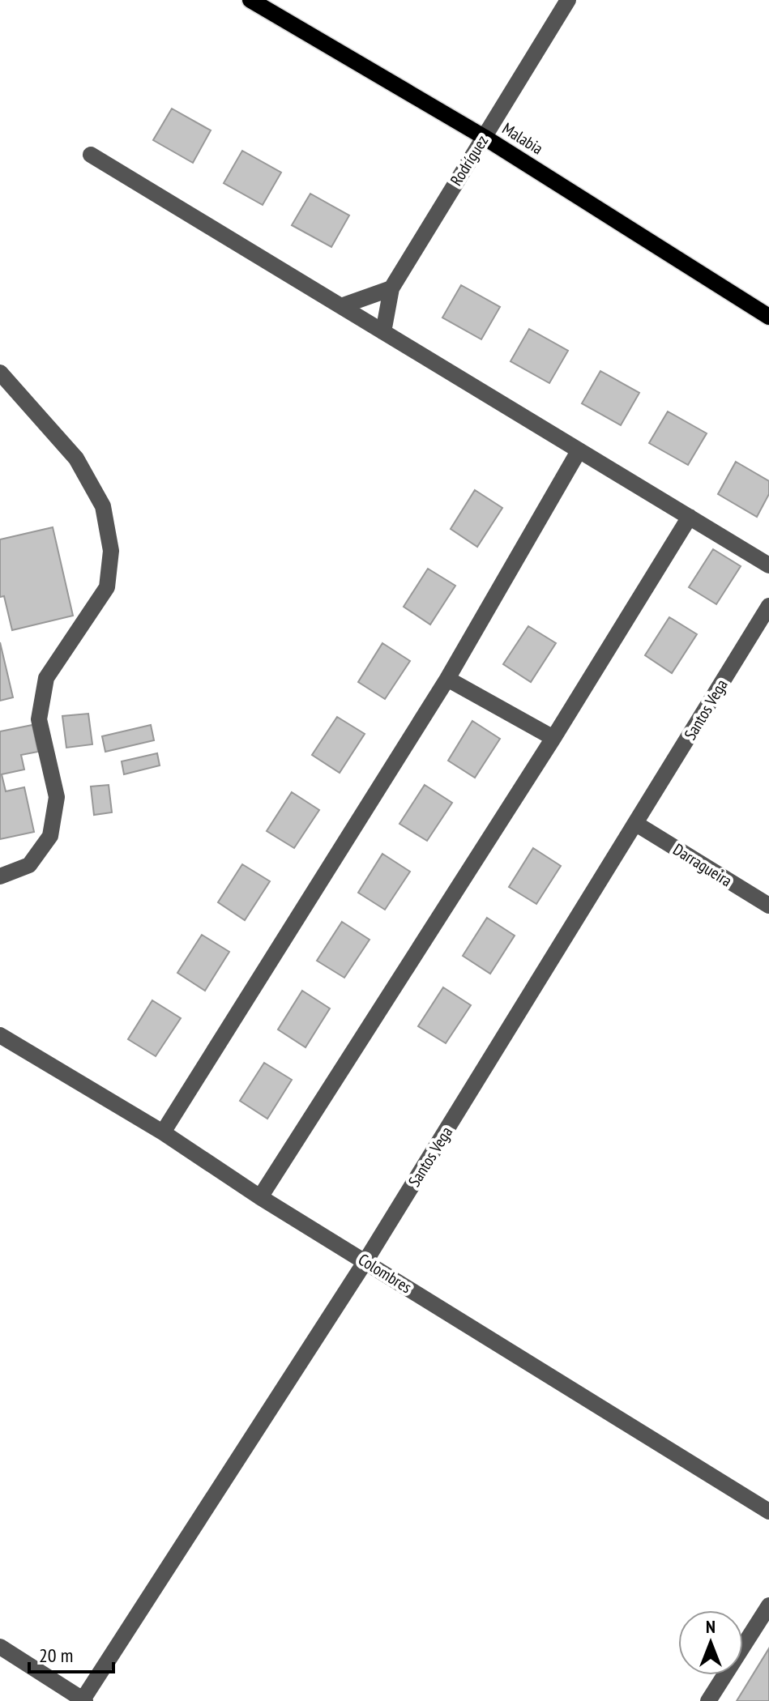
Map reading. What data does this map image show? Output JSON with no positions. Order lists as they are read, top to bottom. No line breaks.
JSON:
{"streets":{"main road":["Malabia"],"street":["Rodríguez","Santos Vega","Darragueira","Colombres"]},"crossings":[["Malabia","Rodríguez"],["Santos Vega","Darragueira"],["Santos Vega","Colombres"]],"scale_bar":"20 m","north":"top"}
